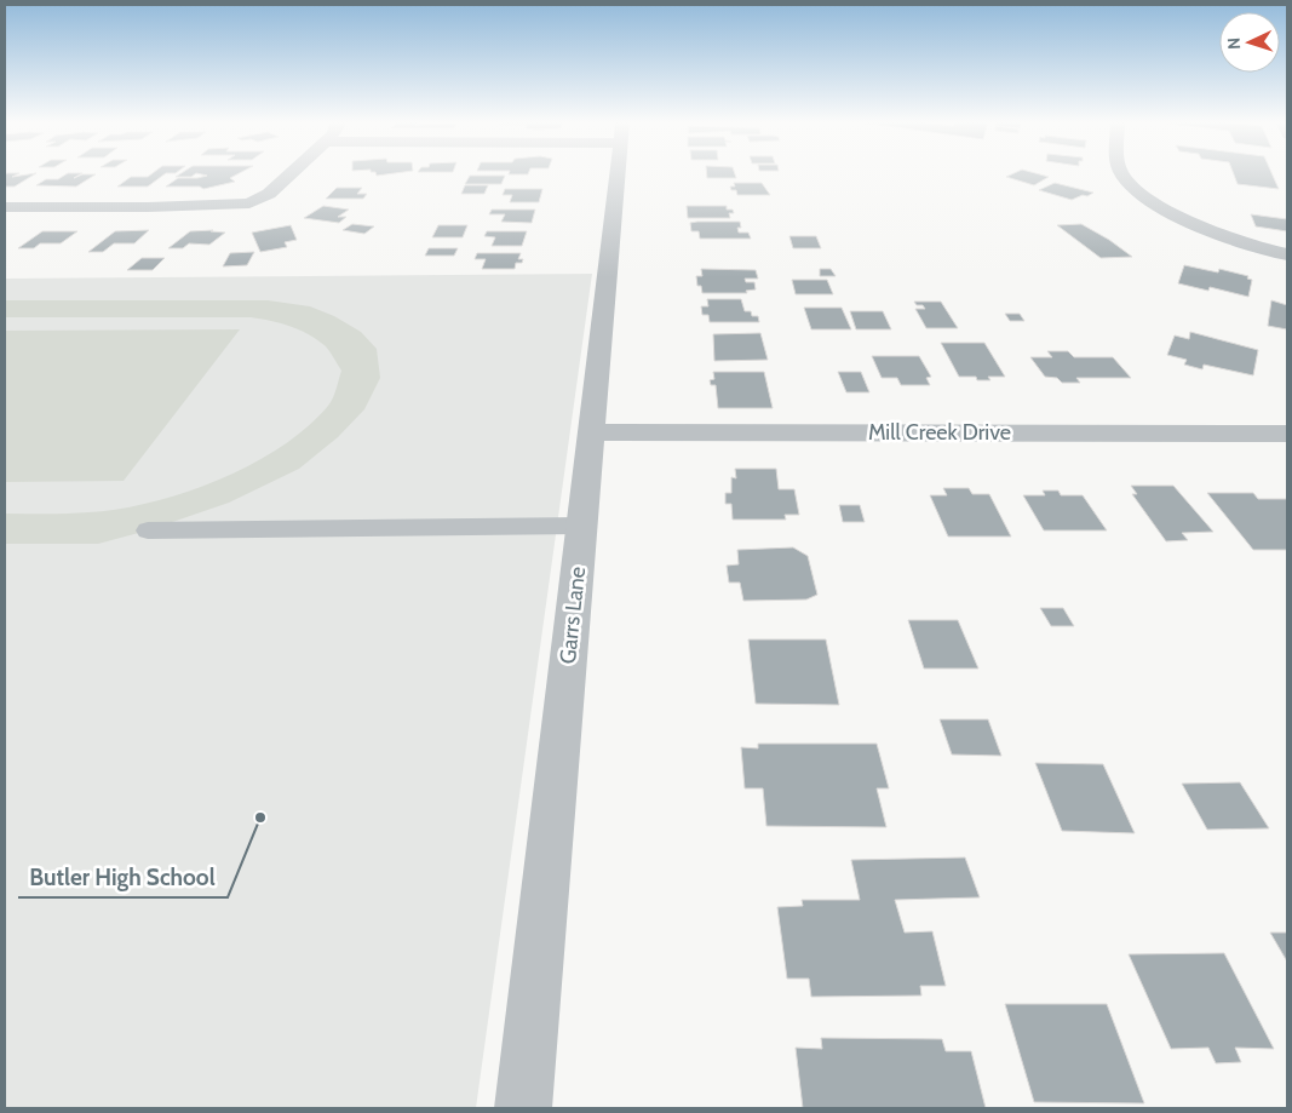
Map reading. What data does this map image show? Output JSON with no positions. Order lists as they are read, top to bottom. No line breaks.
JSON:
{"streets":{"street":["Mill Creek Drive","Garrs Lane"]},"crossings":[["Mill Creek Drive","Garrs Lane"]],"places":["Butler High School"],"north":"left"}
